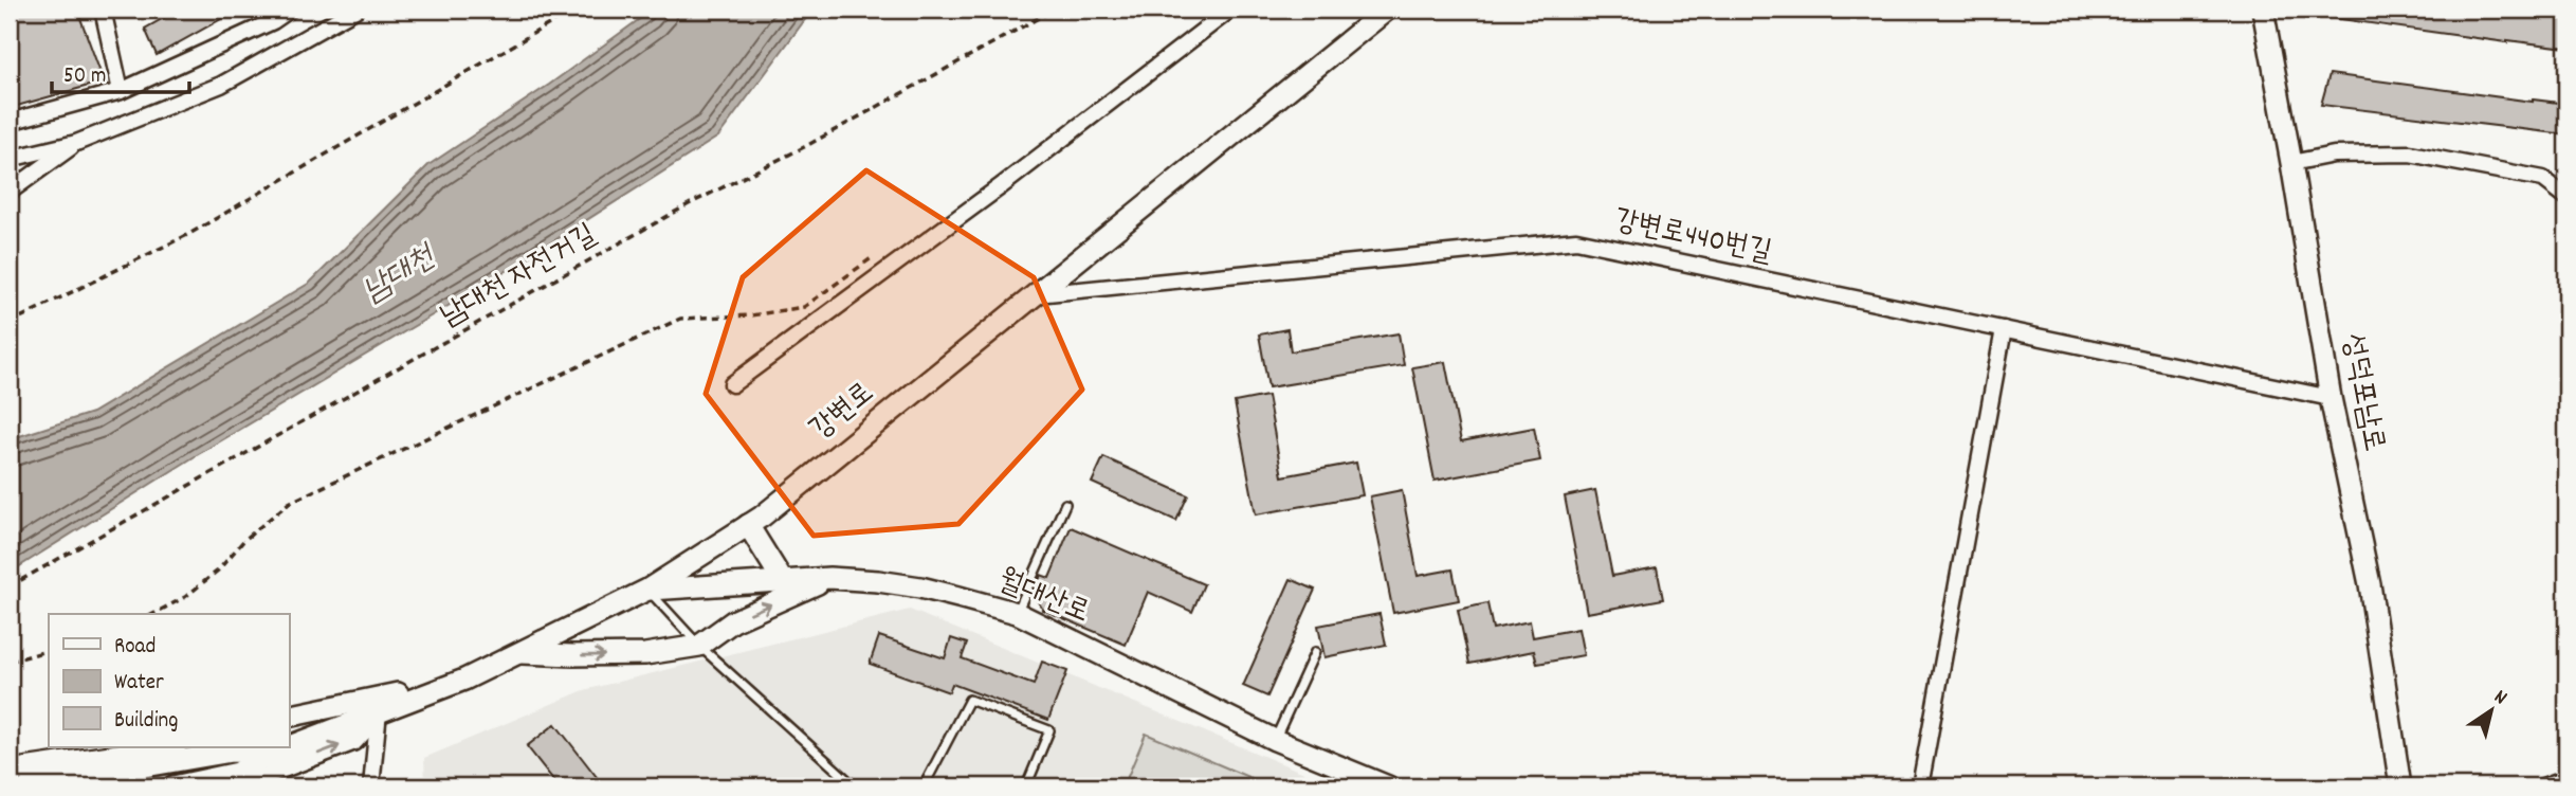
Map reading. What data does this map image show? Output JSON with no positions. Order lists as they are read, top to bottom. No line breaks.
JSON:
{"streets":{"street":["강변로440번길","성덕포남로","강변로","월대산로"],"path":["남대천 자전거길"]},"crossings":[["강변로440번길","성덕포남로"],["강변로440번길","강변로"],["강변로","월대산로"]],"water":["남대천"],"legend":["Road","Water","Building"],"scale_bar":"50 m","north":"top right"}
